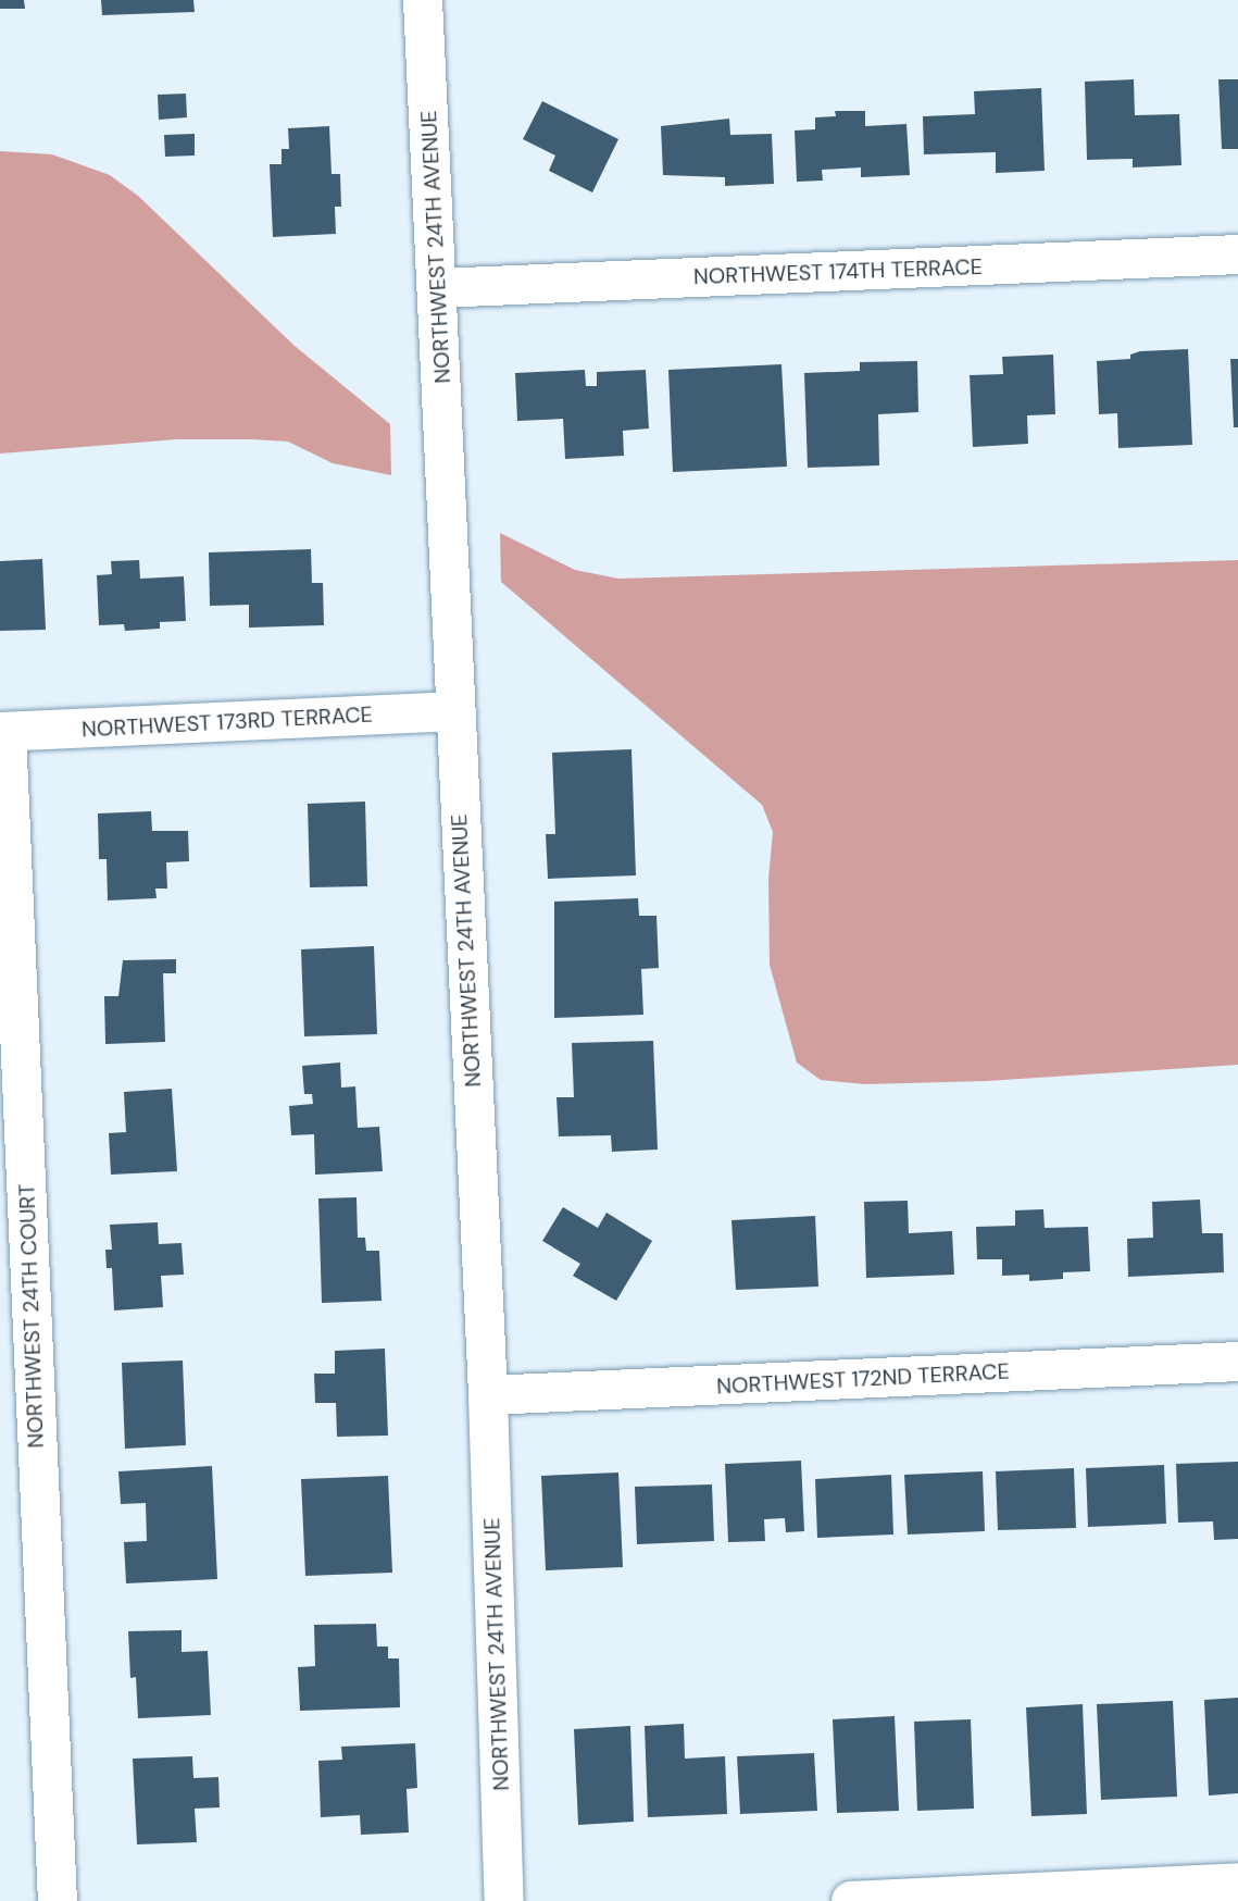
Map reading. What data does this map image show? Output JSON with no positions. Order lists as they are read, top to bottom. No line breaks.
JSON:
{"streets":{"street":["NORTHWEST 24TH AVENUE","NORTHWEST 174TH TERRACE","NORTHWEST 173RD TERRACE","NORTHWEST 24TH COURT","NORTHWEST 172ND TERRACE"]},"crossings":[["NORTHWEST 24TH AVENUE","NORTHWEST 174TH TERRACE"],["NORTHWEST 24TH AVENUE","NORTHWEST 173RD TERRACE"],["NORTHWEST 24TH AVENUE","NORTHWEST 172ND TERRACE"],["NORTHWEST 173RD TERRACE","NORTHWEST 24TH COURT"]]}
